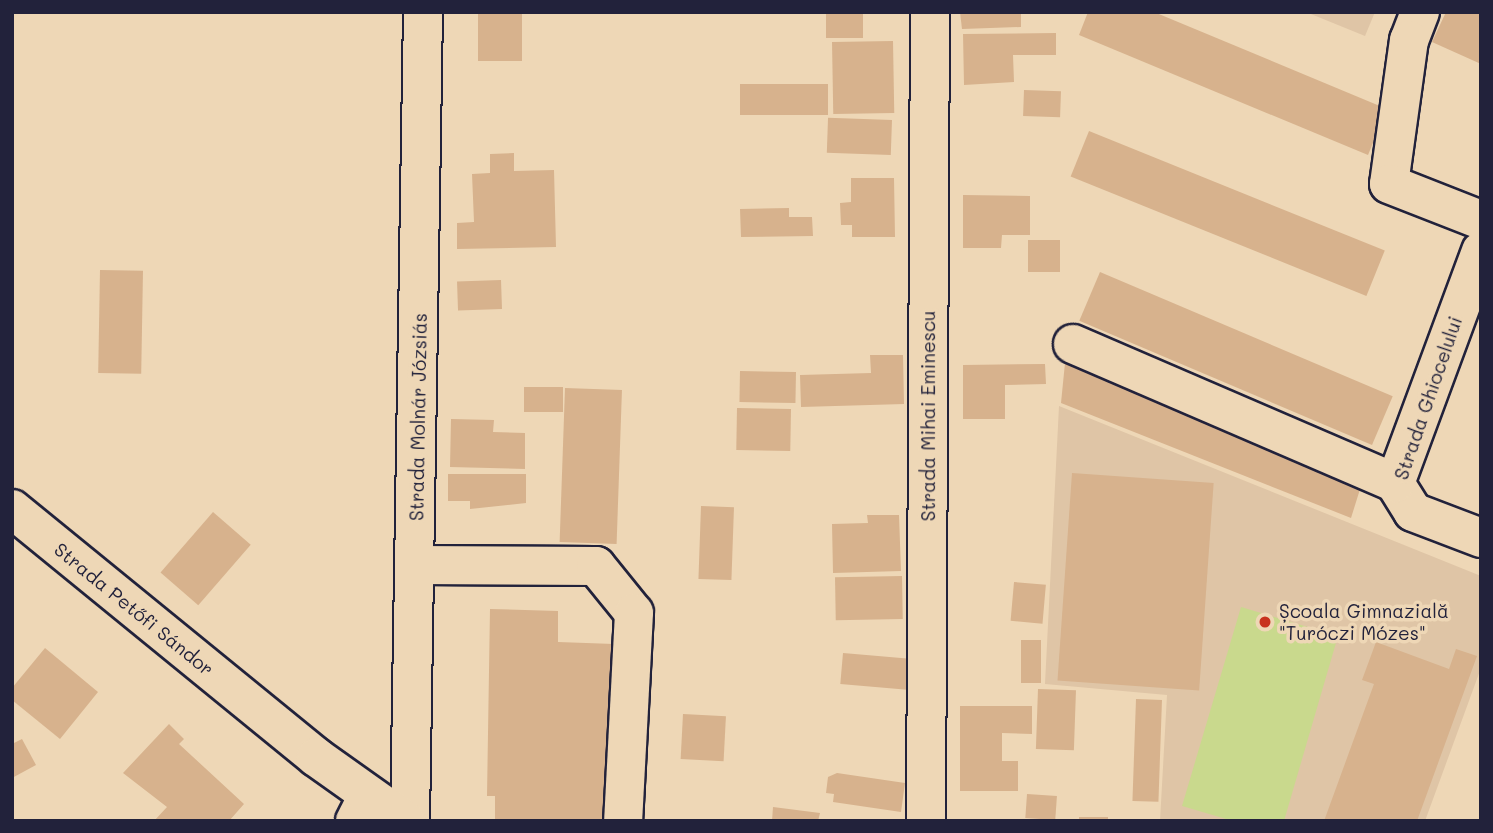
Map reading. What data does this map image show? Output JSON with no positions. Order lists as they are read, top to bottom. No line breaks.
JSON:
{"streets":{"street":["Strada Ghiocelului","Strada Mihai Eminescu","Strada Molnár Józsiás","Strada Petőfi Sándor"]},"crossings":[["Strada Molnár Józsiás","Strada Petőfi Sándor"]],"places":["Școala Gimnazială \"Turóczi Mózes\""]}
